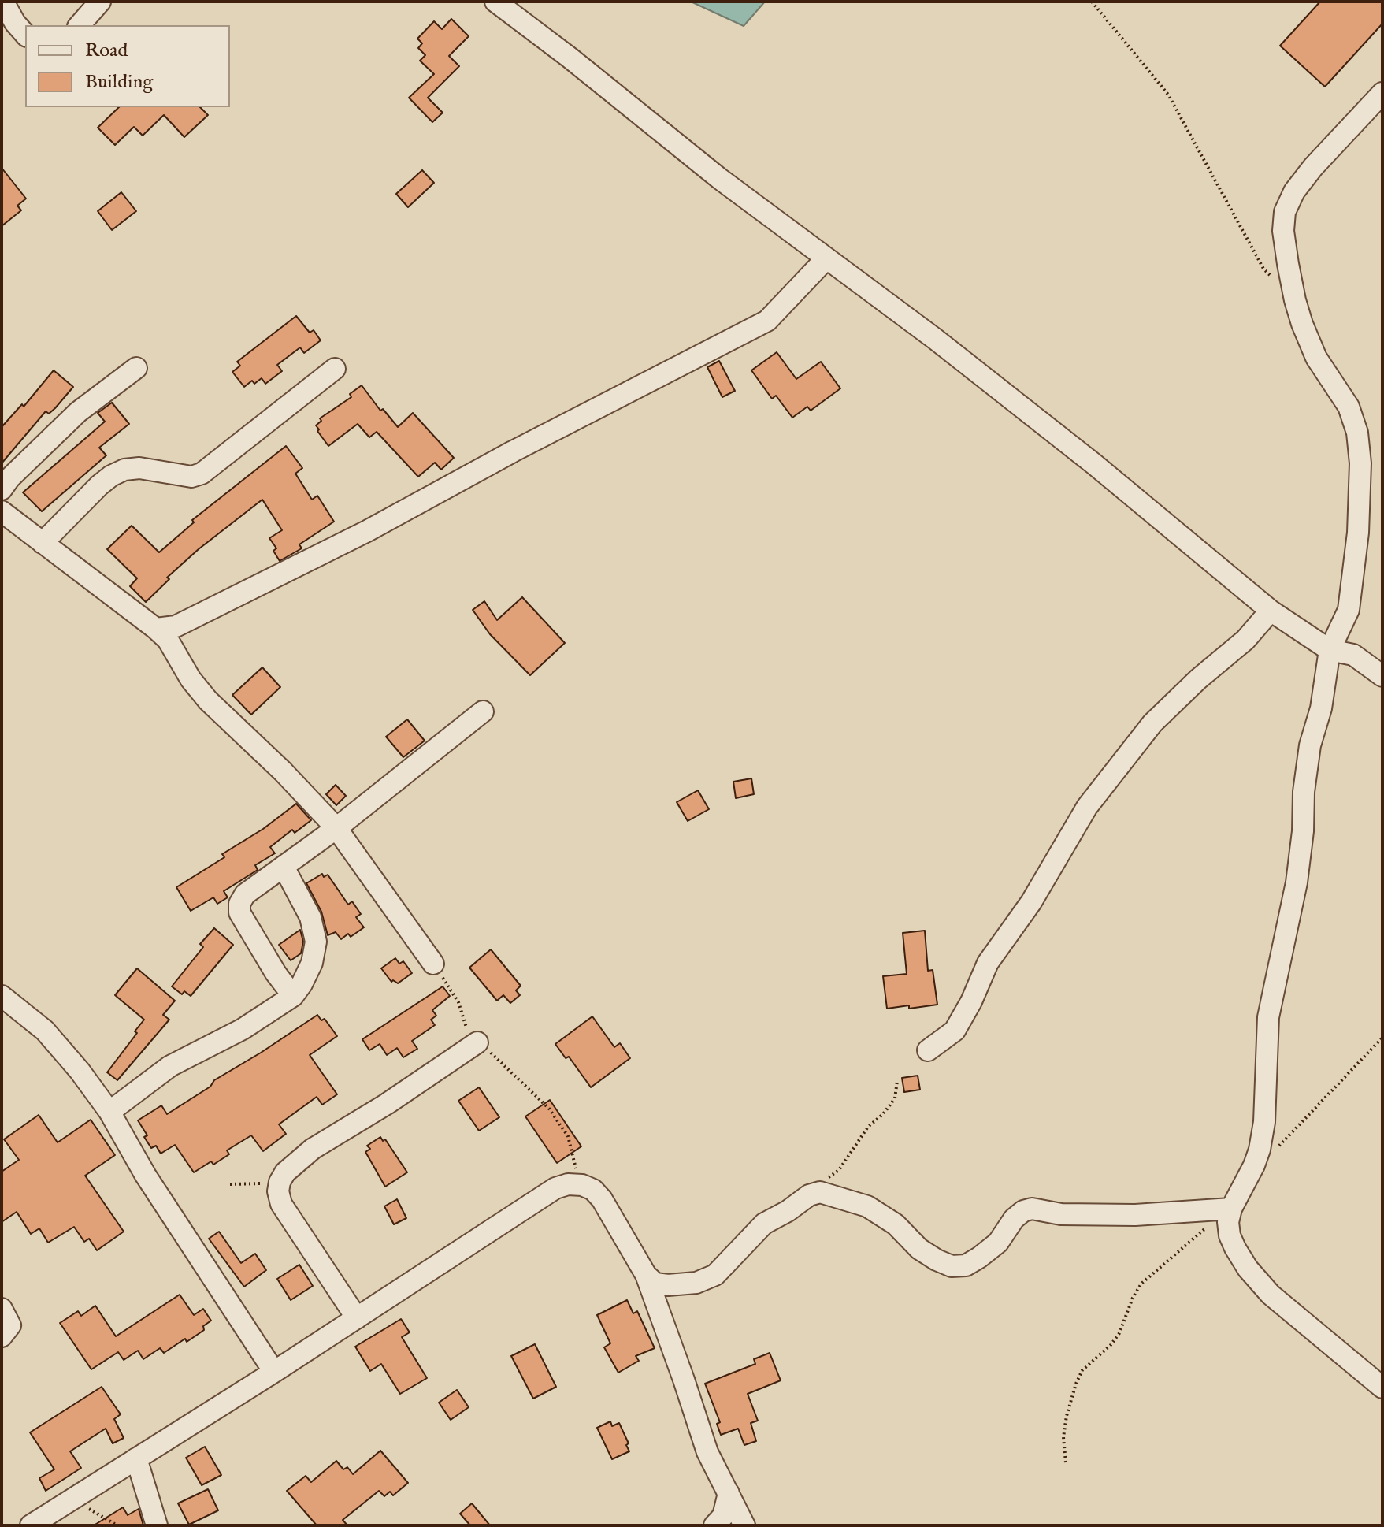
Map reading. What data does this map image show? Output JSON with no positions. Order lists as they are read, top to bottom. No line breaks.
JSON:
{"legend":["Road","Building"]}
